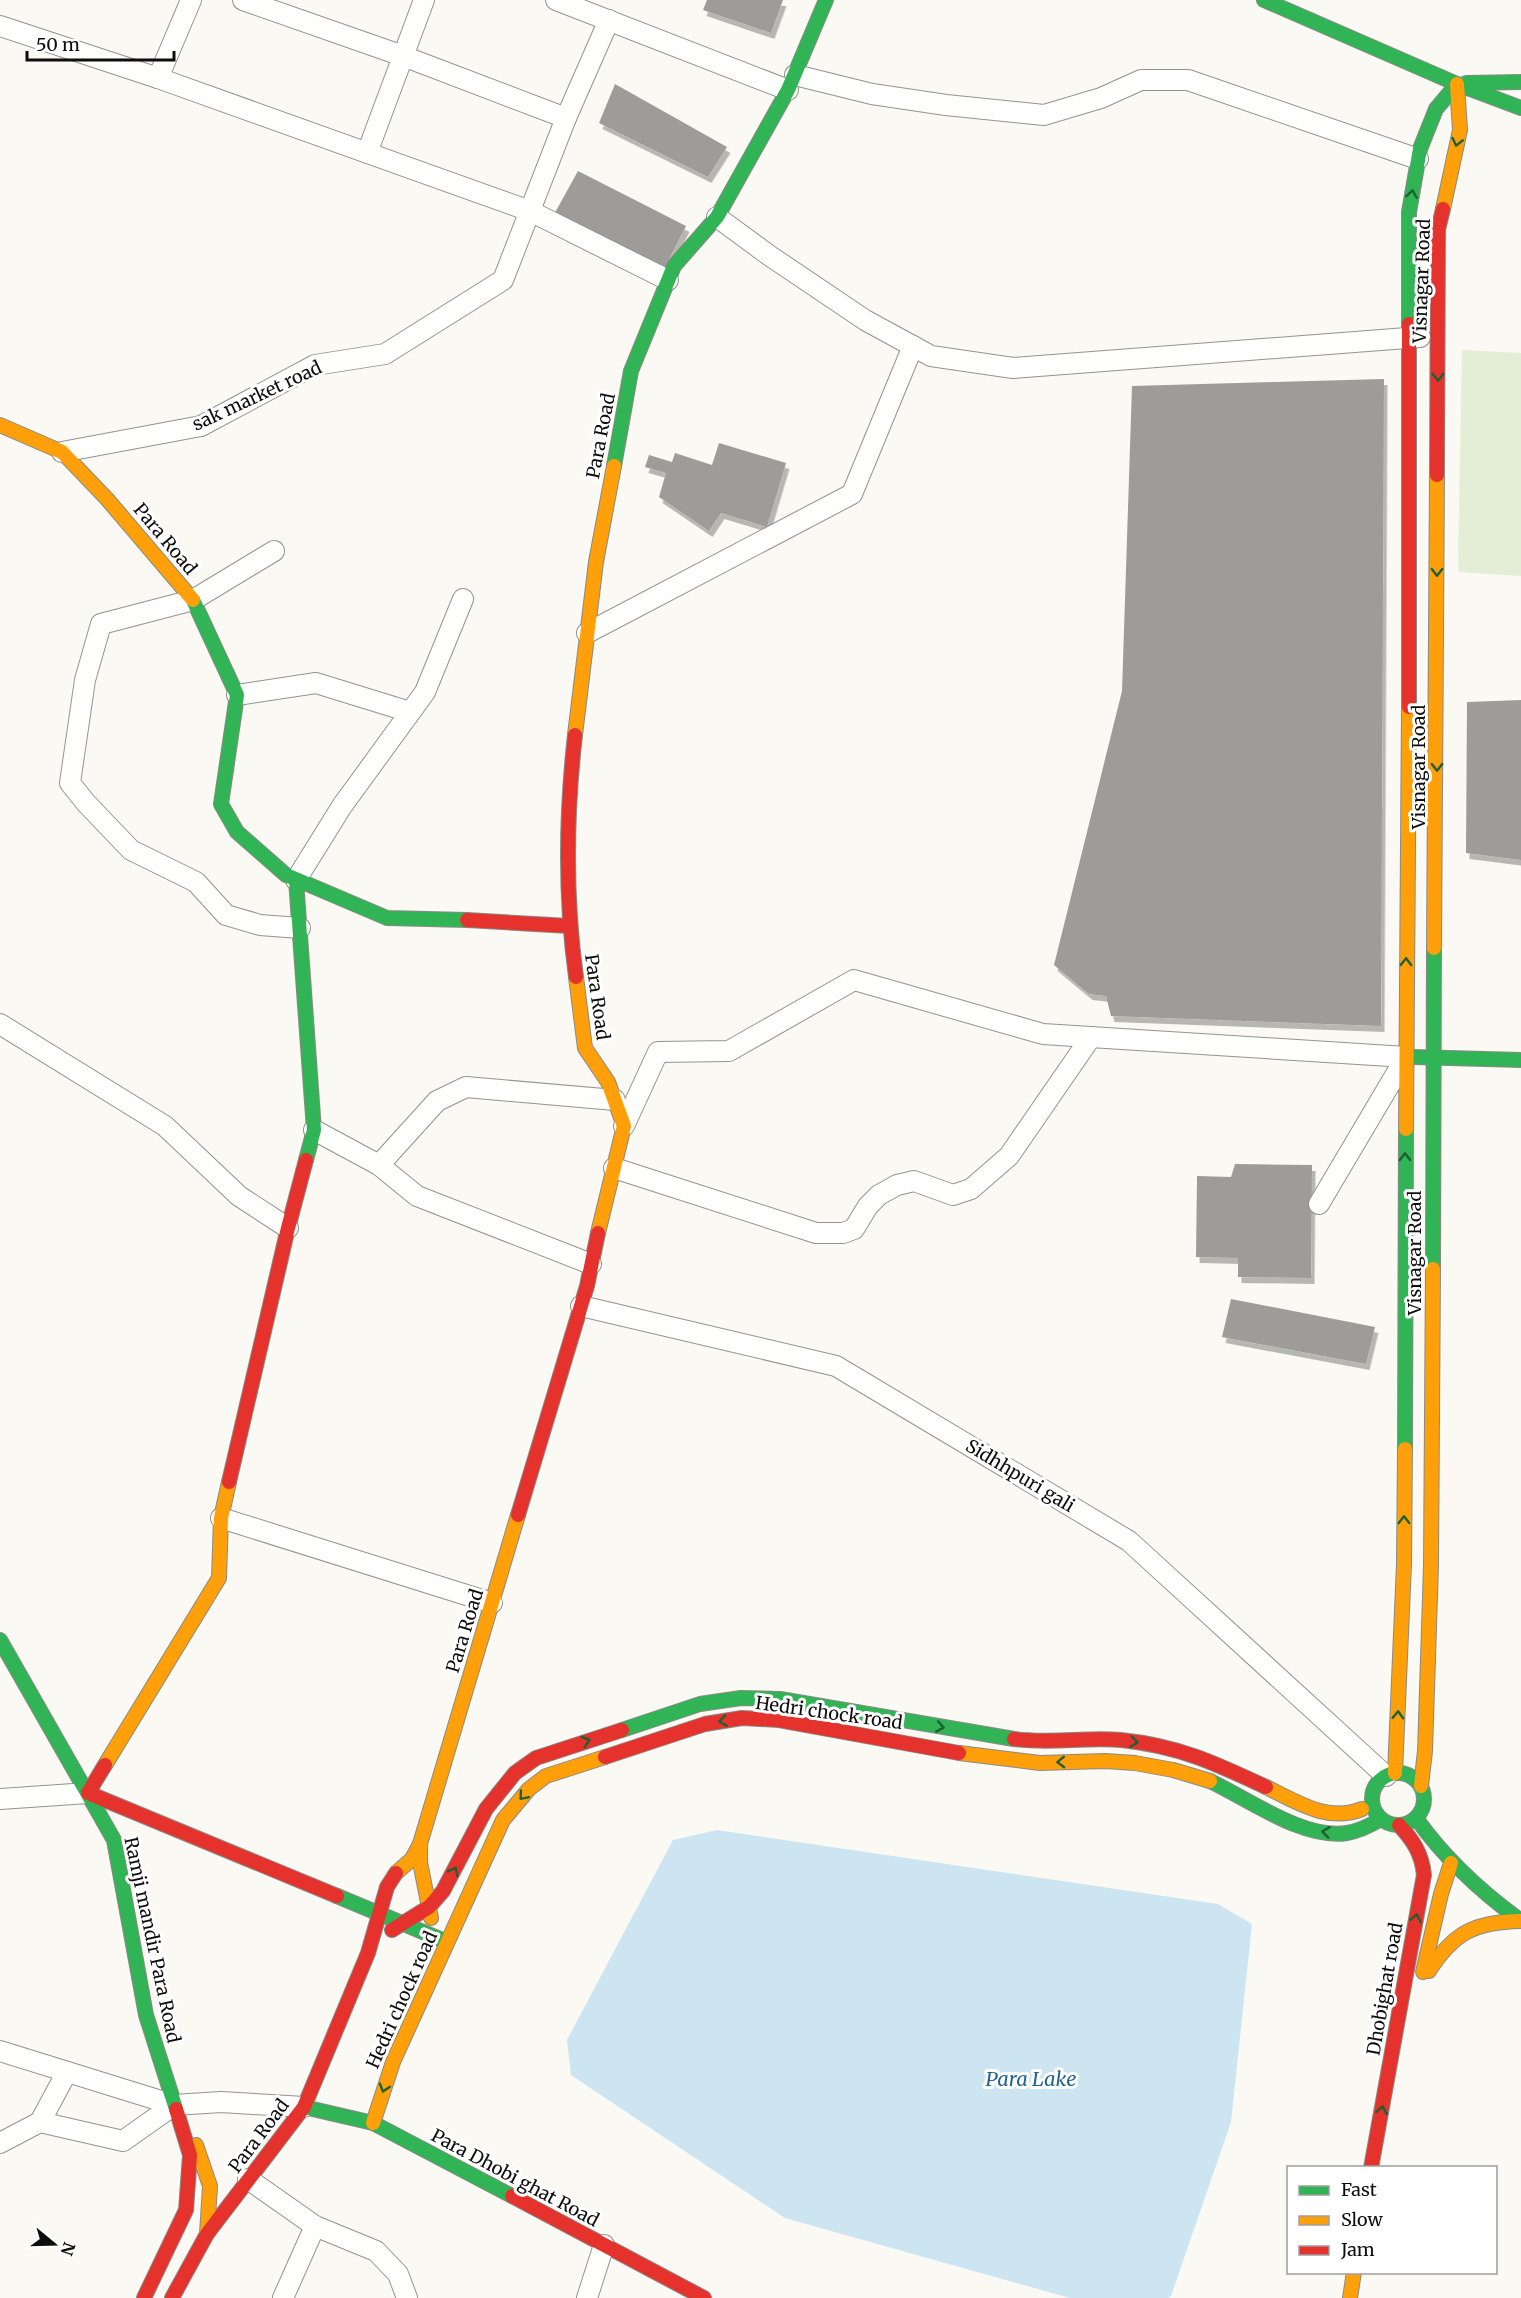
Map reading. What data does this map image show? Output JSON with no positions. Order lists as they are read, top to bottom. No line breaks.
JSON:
{"streets":{"main road":["Visnagar Road","Para Road","Hedri chock road","Ramji mandir Para Road","Dhobighat road","Para Dhobi ghat Road"],"street":["sak market road","Sidhhpuri gali"]},"crossings":[["Visnagar Road","Sidhhpuri gali"],["Visnagar Road","Hedri chock road"],["Visnagar Road","Dhobighat road"],["sak market road","Para Road"],["Para Road","Sidhhpuri gali"],["Para Road","Hedri chock road"],["Para Road","Para Dhobi ghat Road"],["Sidhhpuri gali","Hedri chock road"],["Sidhhpuri gali","Dhobighat road"],["Hedri chock road","Dhobighat road"],["Hedri chock road","Para Dhobi ghat Road"]],"one_way":["Dhobighat road"],"water":["Para Lake"],"legend":["Fast","Slow","Jam"],"scale_bar":"50 m","north":"right"}
